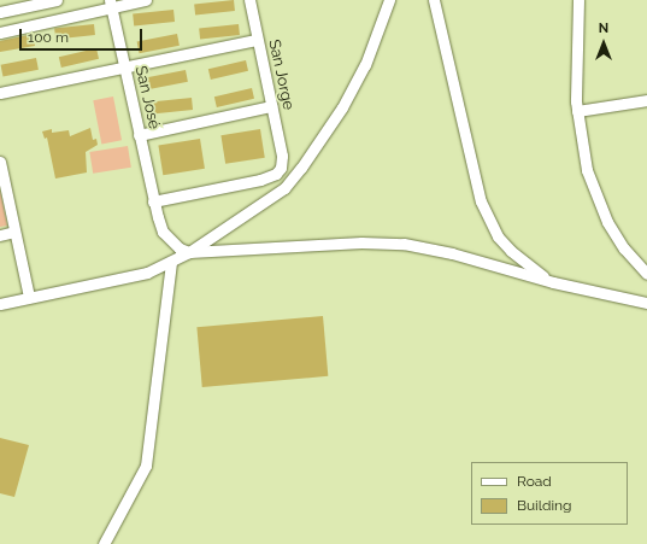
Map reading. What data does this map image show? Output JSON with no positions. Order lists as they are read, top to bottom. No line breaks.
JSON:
{"streets":{"street":["San Jorge","San José"]},"crossings":[["San Jorge","San José"]],"legend":["Road","Building"],"scale_bar":"100 m","north":"top"}
